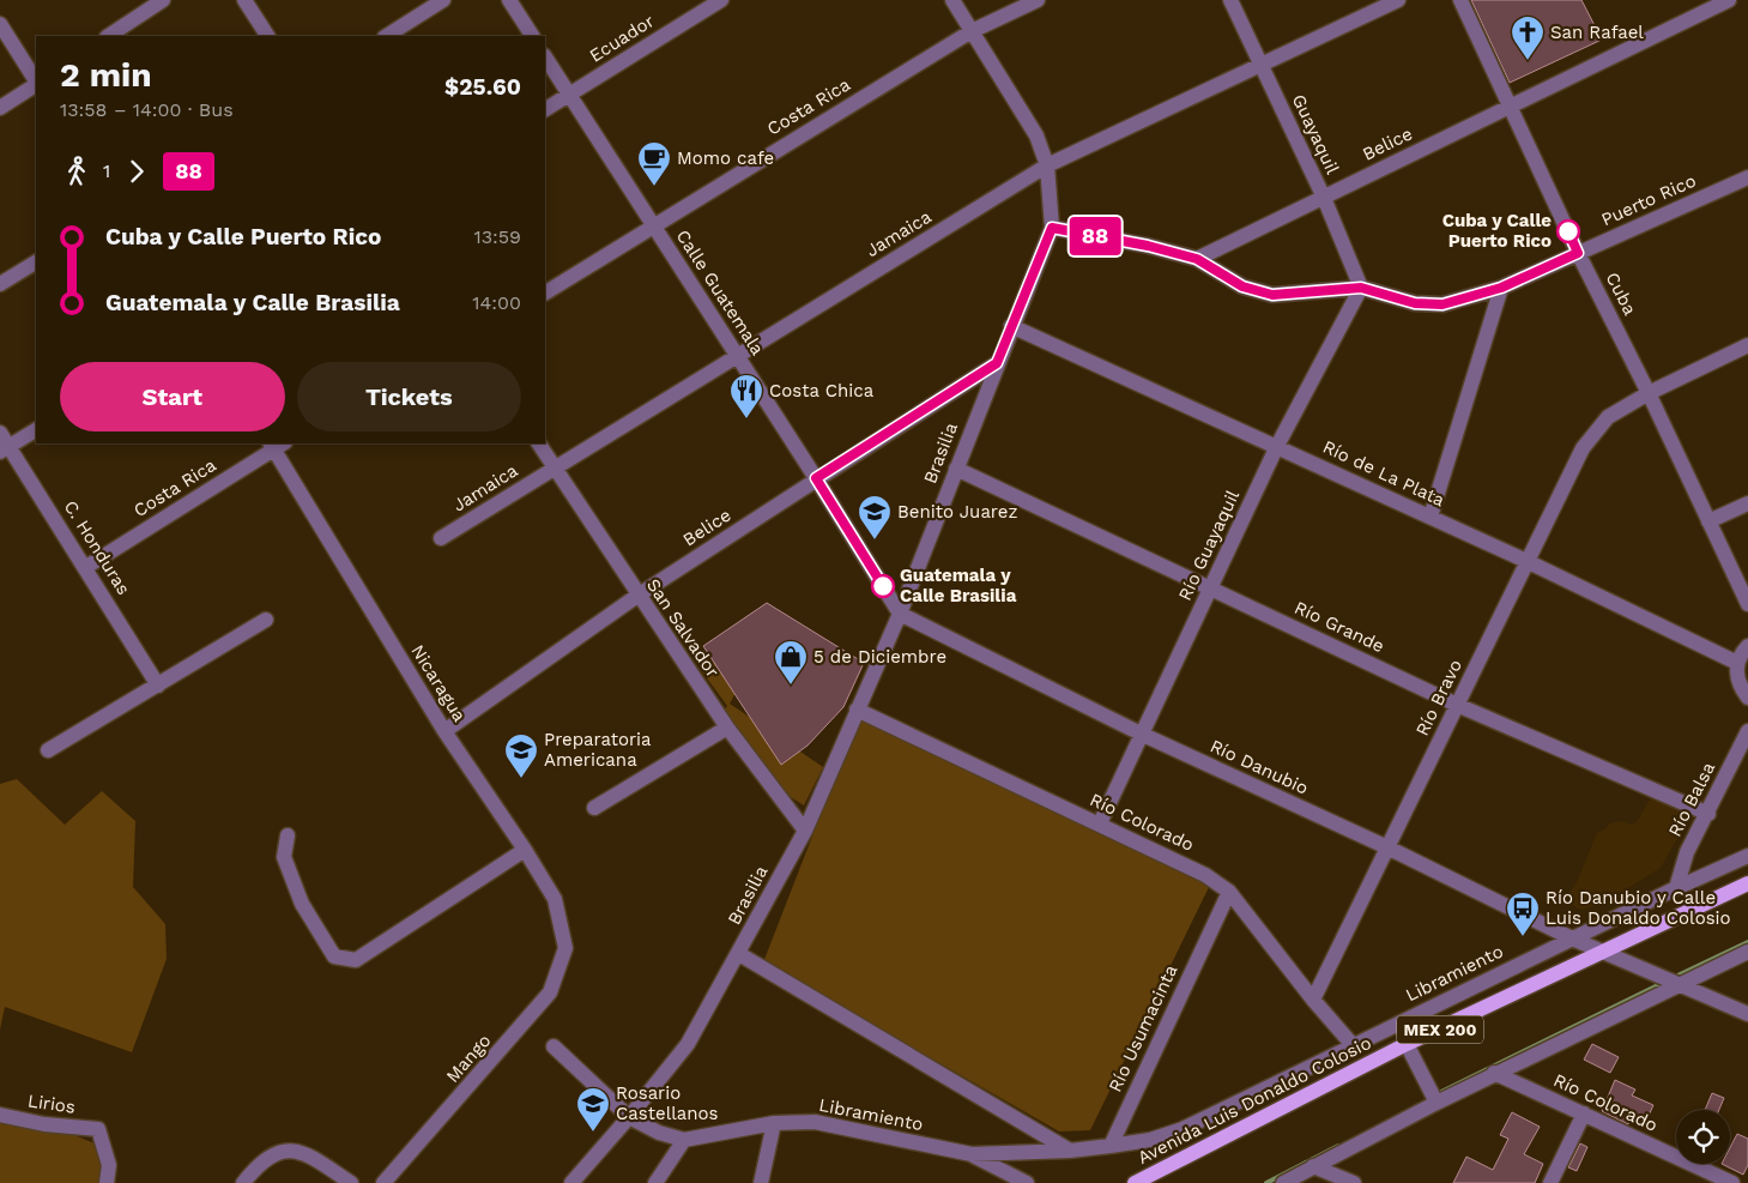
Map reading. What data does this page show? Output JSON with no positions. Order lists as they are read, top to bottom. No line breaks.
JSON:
{"streets":{"main road":["MEX 200","Avenida Luis Donaldo Colosio"],"street":["Ecuador","Costa Rica","Guayaquil","Belice","Puerto Rico","Jamaica","Calle Guatemala","Cuba","Brasilia","Río de La Plata","Río Guayaquil","C. Honduras","Río Grande","San Salvador","Nicaragua","Río Bravo","Río Danubio","Río Balsa","Río Colorado","Libramiento","Río Usumacinta","Mango","Lirios"]},"crossings":[["Ecuador","Calle Guatemala"],["Costa Rica","Calle Guatemala"],["Costa Rica","Brasilia"],["Costa Rica","C. Honduras"],["Costa Rica","Nicaragua"],["Guayaquil","Belice"],["Guayaquil","Puerto Rico"],["Guayaquil","Jamaica"],["Guayaquil","Río Guayaquil"],["Belice","Calle Guatemala"],["Belice","Cuba"],["Belice","Brasilia"],["Belice","San Salvador"],["Belice","Nicaragua"],["Puerto Rico","Cuba"],["Puerto Rico","Río Guayaquil"],["Jamaica","Calle Guatemala"],["Jamaica","Brasilia"],["Jamaica","San Salvador"],["Calle Guatemala","Brasilia"],["Calle Guatemala","Río Danubio"],["Cuba","Río Bravo"],["Brasilia","Río de La Plata"],["Brasilia","Río Grande"],["Brasilia","San Salvador"],["Brasilia","Río Danubio"],["Brasilia","Río Colorado"],["Brasilia","Libramiento"],["Río de La Plata","Río Guayaquil"],["Río de La Plata","Río Bravo"],["Río Guayaquil","Río Grande"],["Río Guayaquil","Río Danubio"],["Río Guayaquil","Río Colorado"],["Río Grande","Río Bravo"],["Río Grande","Río Balsa"],["Nicaragua","Mango"],["Río Bravo","Río Danubio"],["Río Bravo","Río Colorado"],["Río Danubio","Libramiento"],["Río Danubio","Avenida Luis Donaldo Colosio"],["Río Balsa","Libramiento"],["Río Colorado","Libramiento"],["Río Colorado","Río Usumacinta"],["Libramiento","Río Usumacinta"]],"places":{"church":["San Rafael"],"cafe":["Momo cafe"],"other":["Cuba y Calle Puerto Rico","Guatemala y Calle Brasilia"],"restaurant":["Costa Chica"],"school or university":["Benito Juarez","Preparatoria Americana","Rosario Castellanos"],"shop":["5 de Diciembre"],"bus stop":["Río Danubio y Calle Luis Donaldo Colosio"]},"lines":["bus line 88"],"page":{"on_map":"88","heading":["2 min","13:58 – 14:00 · Bus","$25.60"],"legs":["1","88"],"list":[{"name":"Cuba y Calle Puerto Rico","value":"13:59"},{"name":"Guatemala y Calle Brasilia","value":"14:00"}],"buttons":["Start","Tickets"]}}
